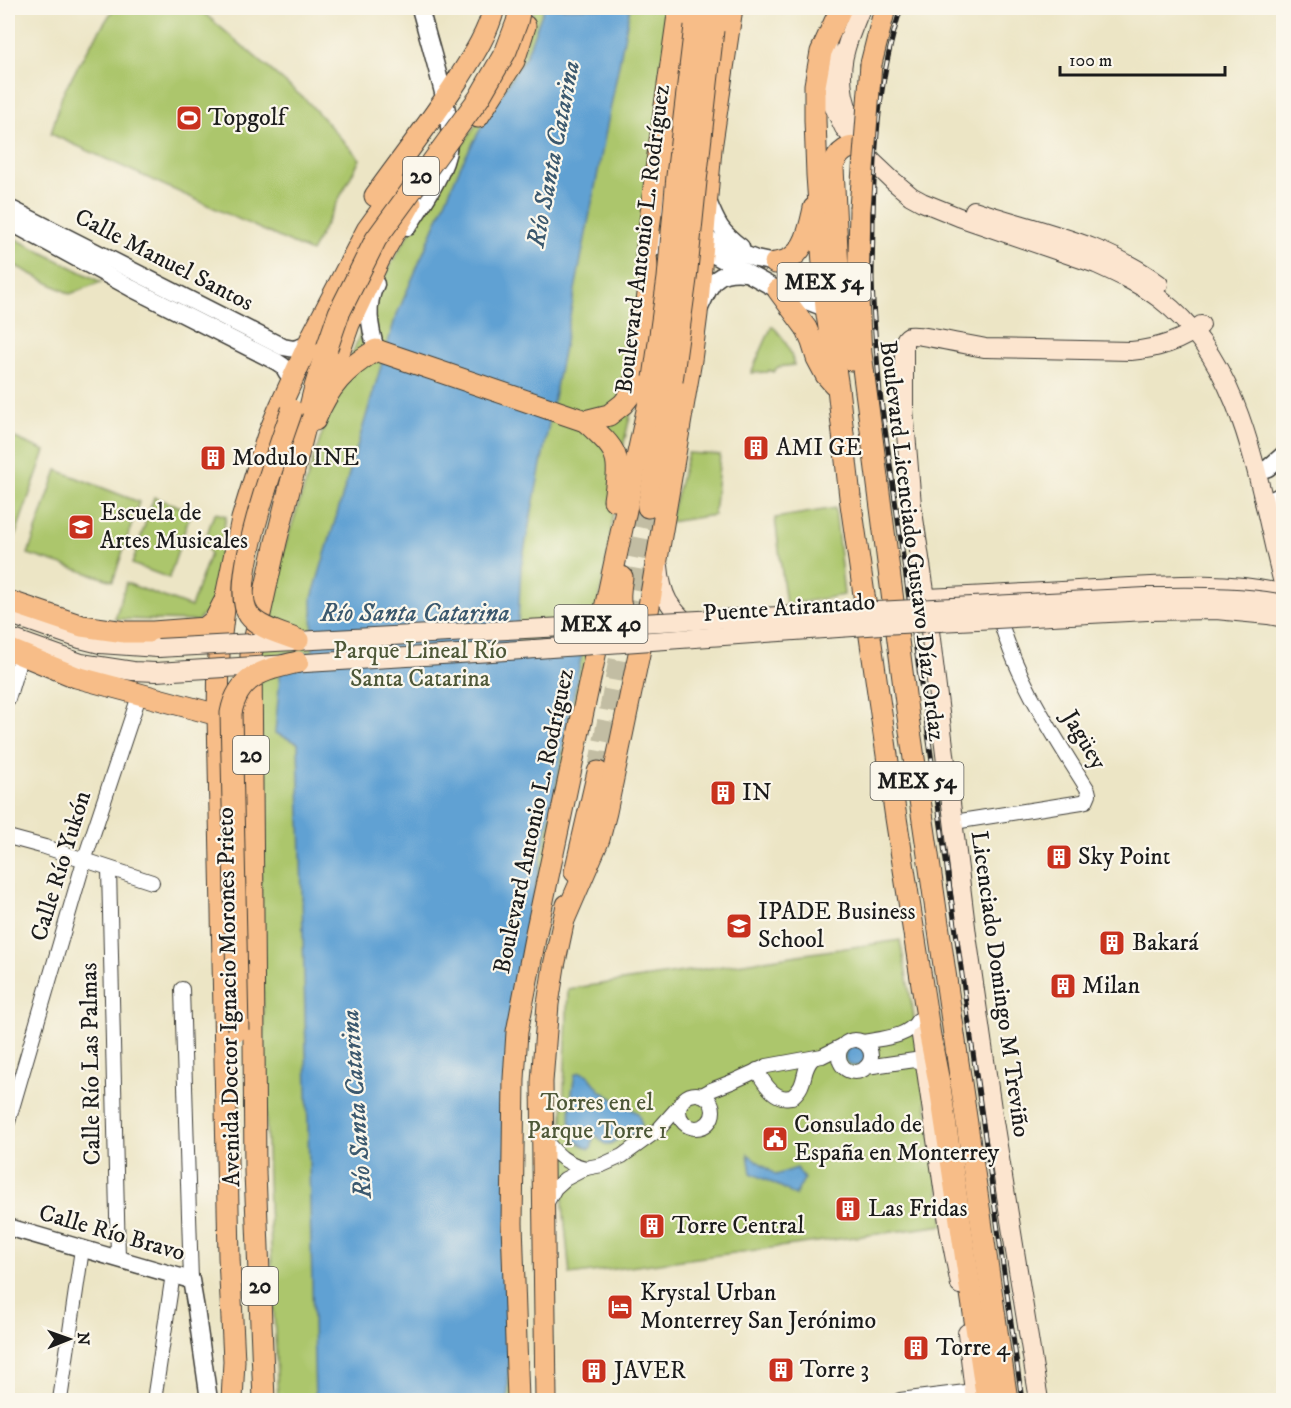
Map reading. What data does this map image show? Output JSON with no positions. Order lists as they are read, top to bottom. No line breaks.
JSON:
{"streets":{"main road":["20","Boulevard Antonio L. Rodríguez","MEX 54","Boulevard Licenciado Gustavo Díaz Ordaz","Puente Atirantado","MEX 40","Licenciado Domingo M Treviño","Avenida Doctor Ignacio Morones Prieto"],"street":["Calle Manuel Santos","Jagüey","Calle Río Yukón","Calle Río Las Palmas","Calle Río Bravo"]},"crossings":[["Jagüey","Licenciado Domingo M Treviño"],["Calle Río Las Palmas","Calle Río Bravo"]],"water":["Río Santa Catarina"],"parks":["Parque Lineal Río Santa Catarina","Torres en el Parque Torre 1"],"places":{"sports":["Topgolf"],"building":["AMI GE","Modulo INE","IN","Sky Point","Bakará","Milan","Las Fridas","Torre Central","Torre 4","Torre 3","JAVER"],"school or university":["Escuela de Artes Musicales","IPADE Business School"],"public building":["Consulado de España en Monterrey"],"hotel":["Krystal Urban Monterrey San Jerónimo"]},"scale_bar":"100 m","north":"right"}
